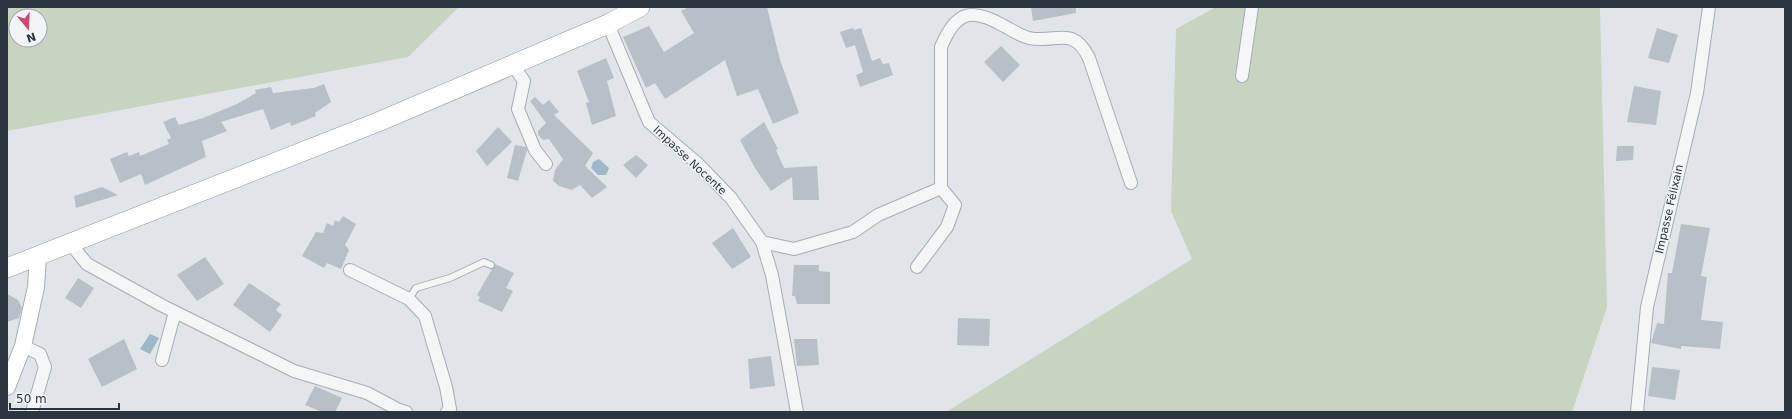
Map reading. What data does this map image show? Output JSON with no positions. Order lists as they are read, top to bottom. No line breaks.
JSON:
{"streets":{"street":["Impasse Nocente","Impasse Félixain"]},"scale_bar":"50 m","north":"bottom"}
